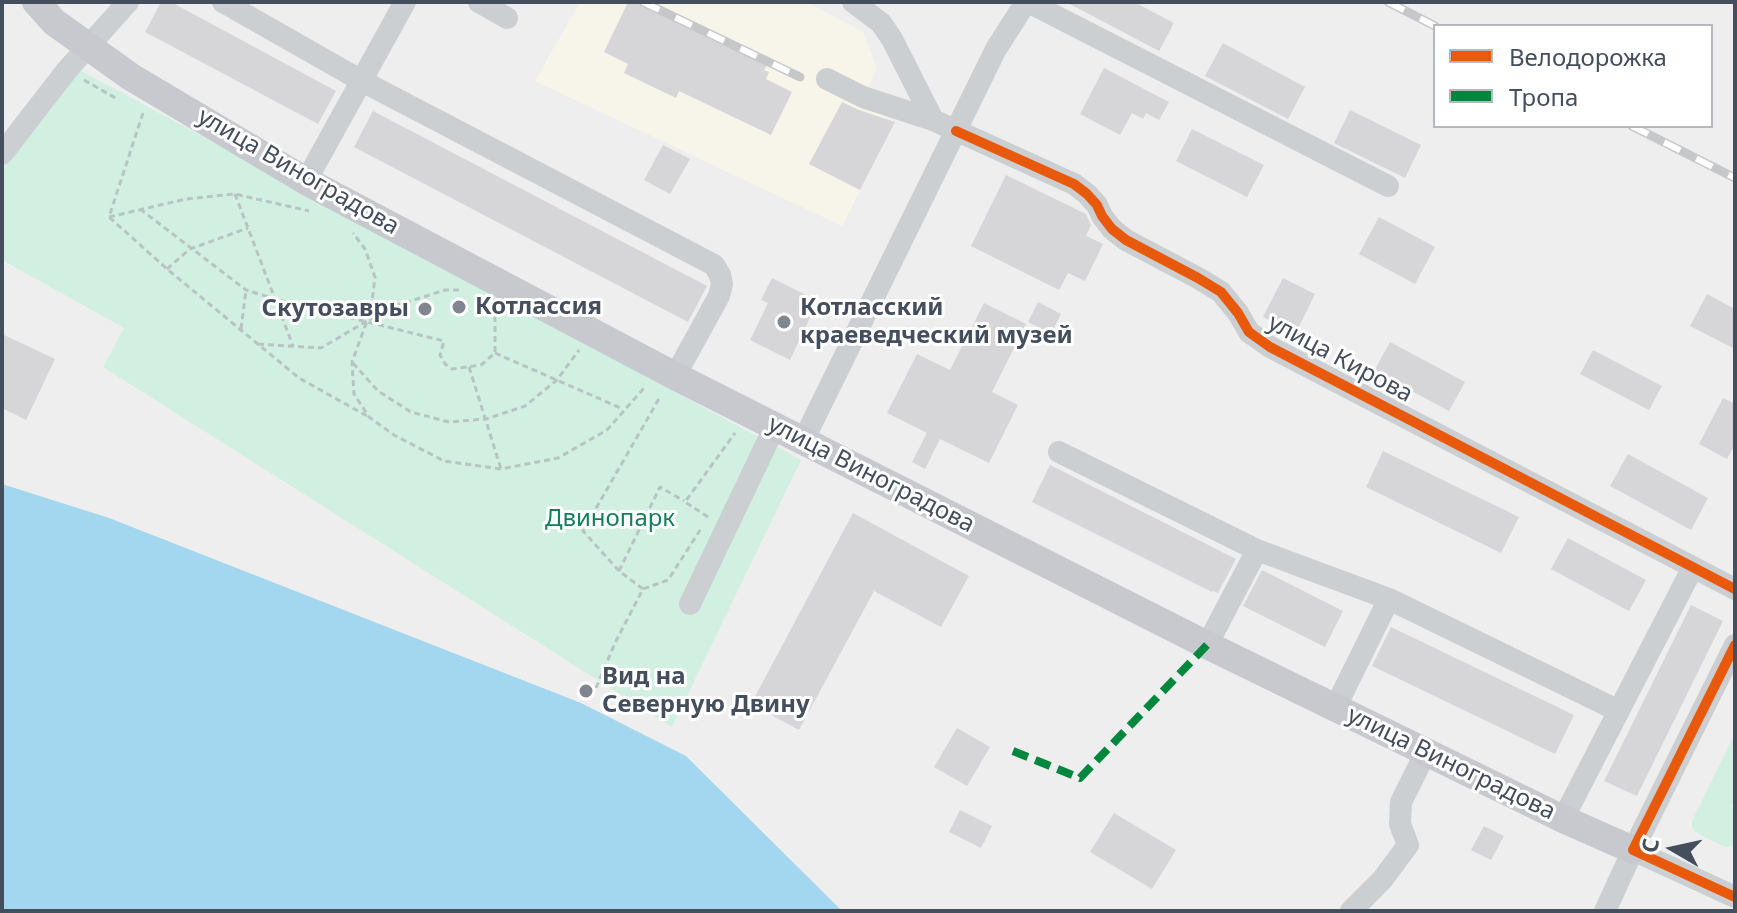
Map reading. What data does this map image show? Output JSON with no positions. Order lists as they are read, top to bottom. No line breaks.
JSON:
{"streets":{"main road":["улица Виноградова"],"street":["улица Кирова"]},"parks":["Двинопарк"],"places":["Котлассия","Скутозавры","Котласский краеведческий музей","Вид на Северную Двину"],"legend":["Велодорожка","Тропа"],"north":"left"}
